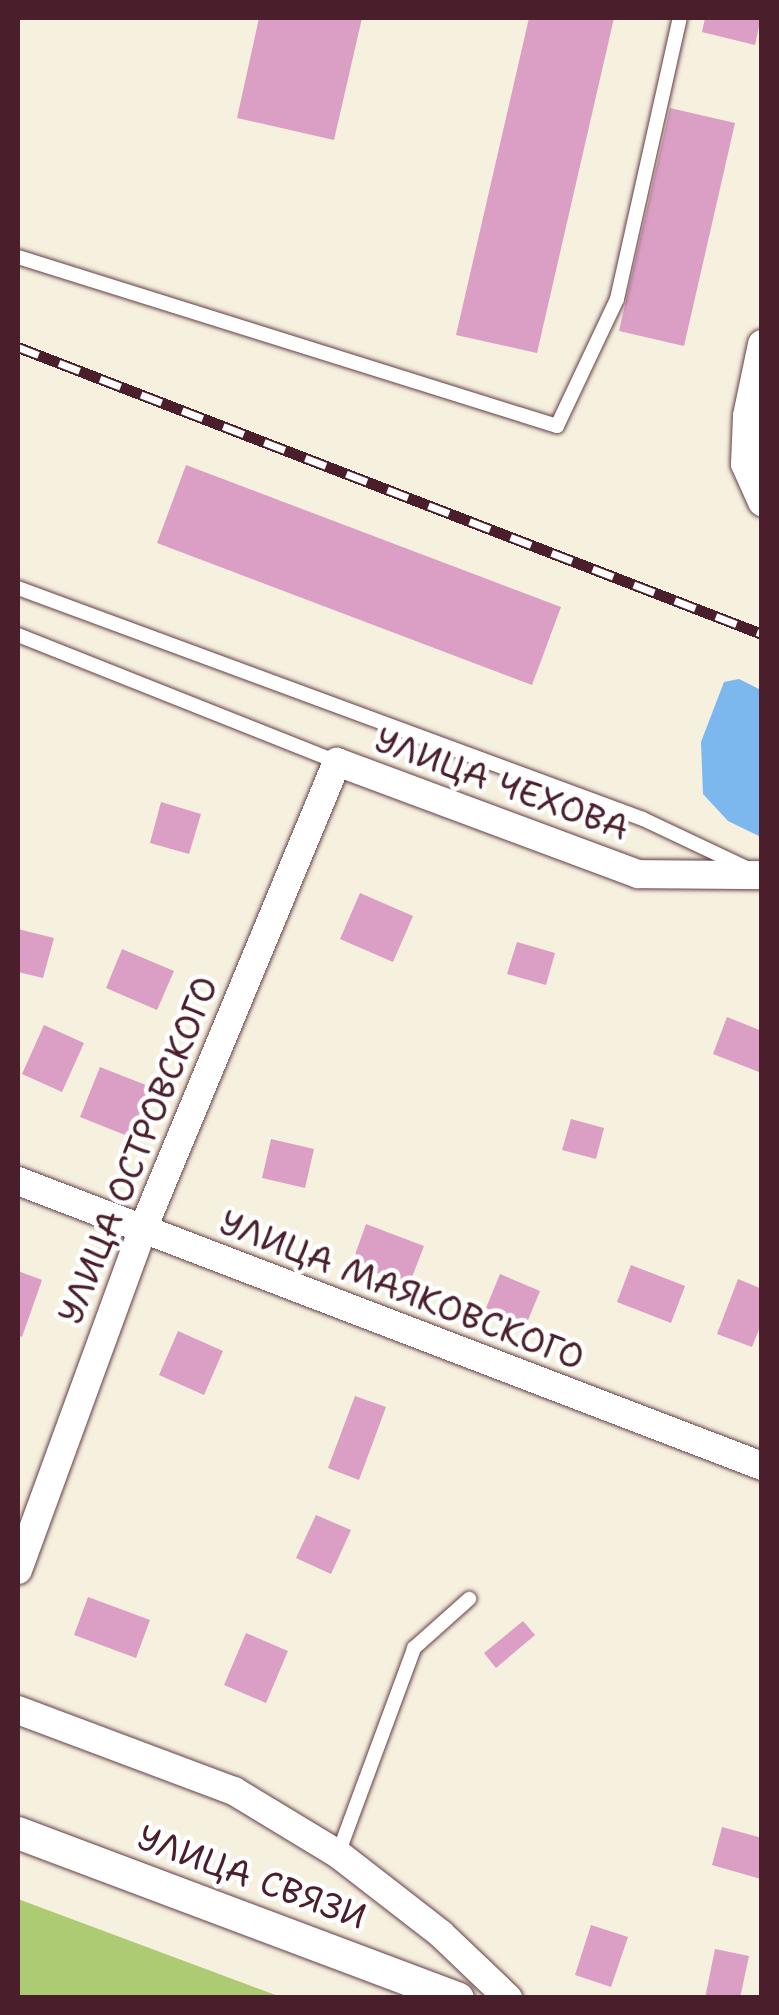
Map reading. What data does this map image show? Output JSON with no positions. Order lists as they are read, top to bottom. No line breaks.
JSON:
{"streets":{"street":["УЛИЦА ЧЕХОВА","УЛИЦА ОСТРОВСКОГО","УЛИЦА МАЯКОВСКОГО","УЛИЦА СВЯЗИ"]},"crossings":[["УЛИЦА ЧЕХОВА","УЛИЦА ОСТРОВСКОГО"],["УЛИЦА ОСТРОВСКОГО","УЛИЦА МАЯКОВСКОГО"]]}
